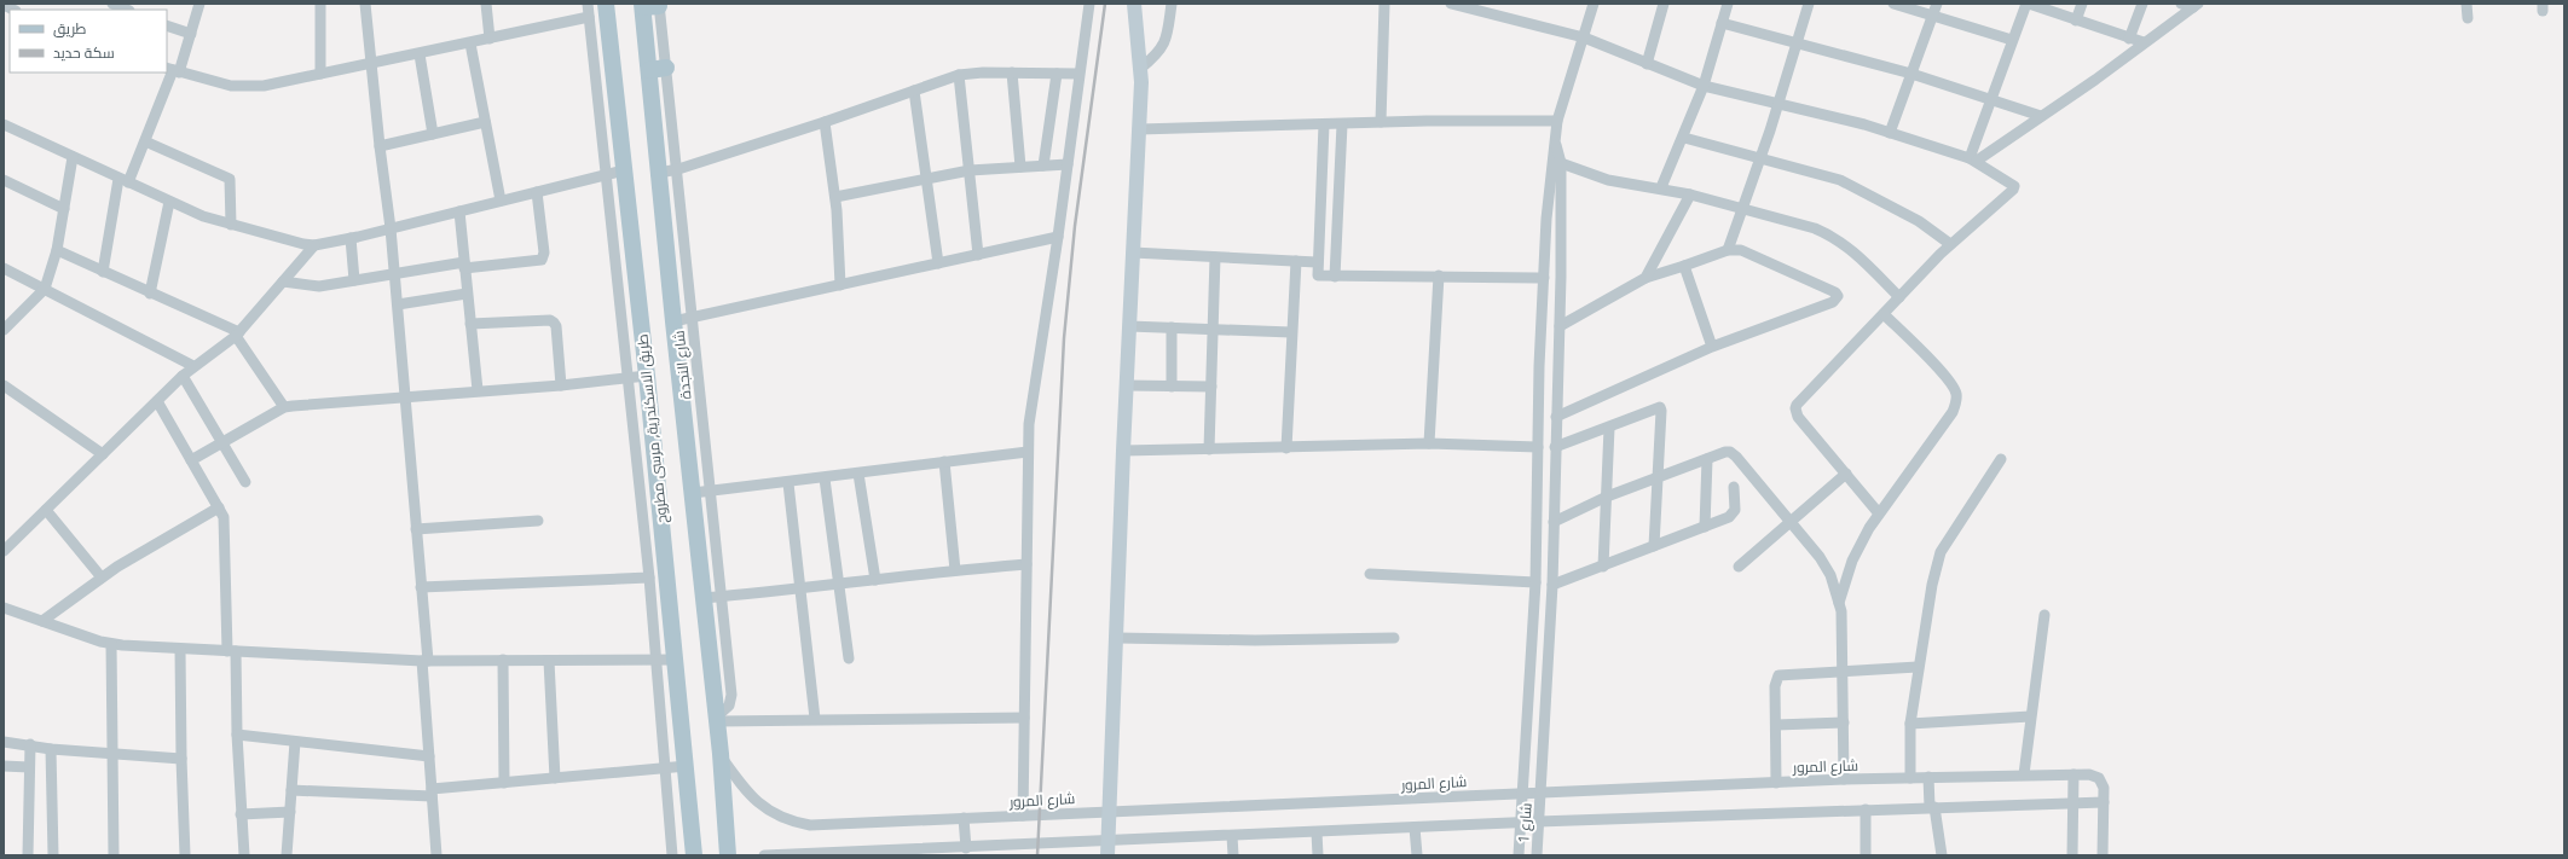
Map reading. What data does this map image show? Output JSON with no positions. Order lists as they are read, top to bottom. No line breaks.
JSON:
{"streets":{"main road":["طريق الاسكندرية, مرسى مطروح"],"street":["شارع النجدة","شارع المرور","شارع 1"]},"crossings":[["شارع المرور","شارع 1"]],"legend":["طريق","سكة حديد"]}
